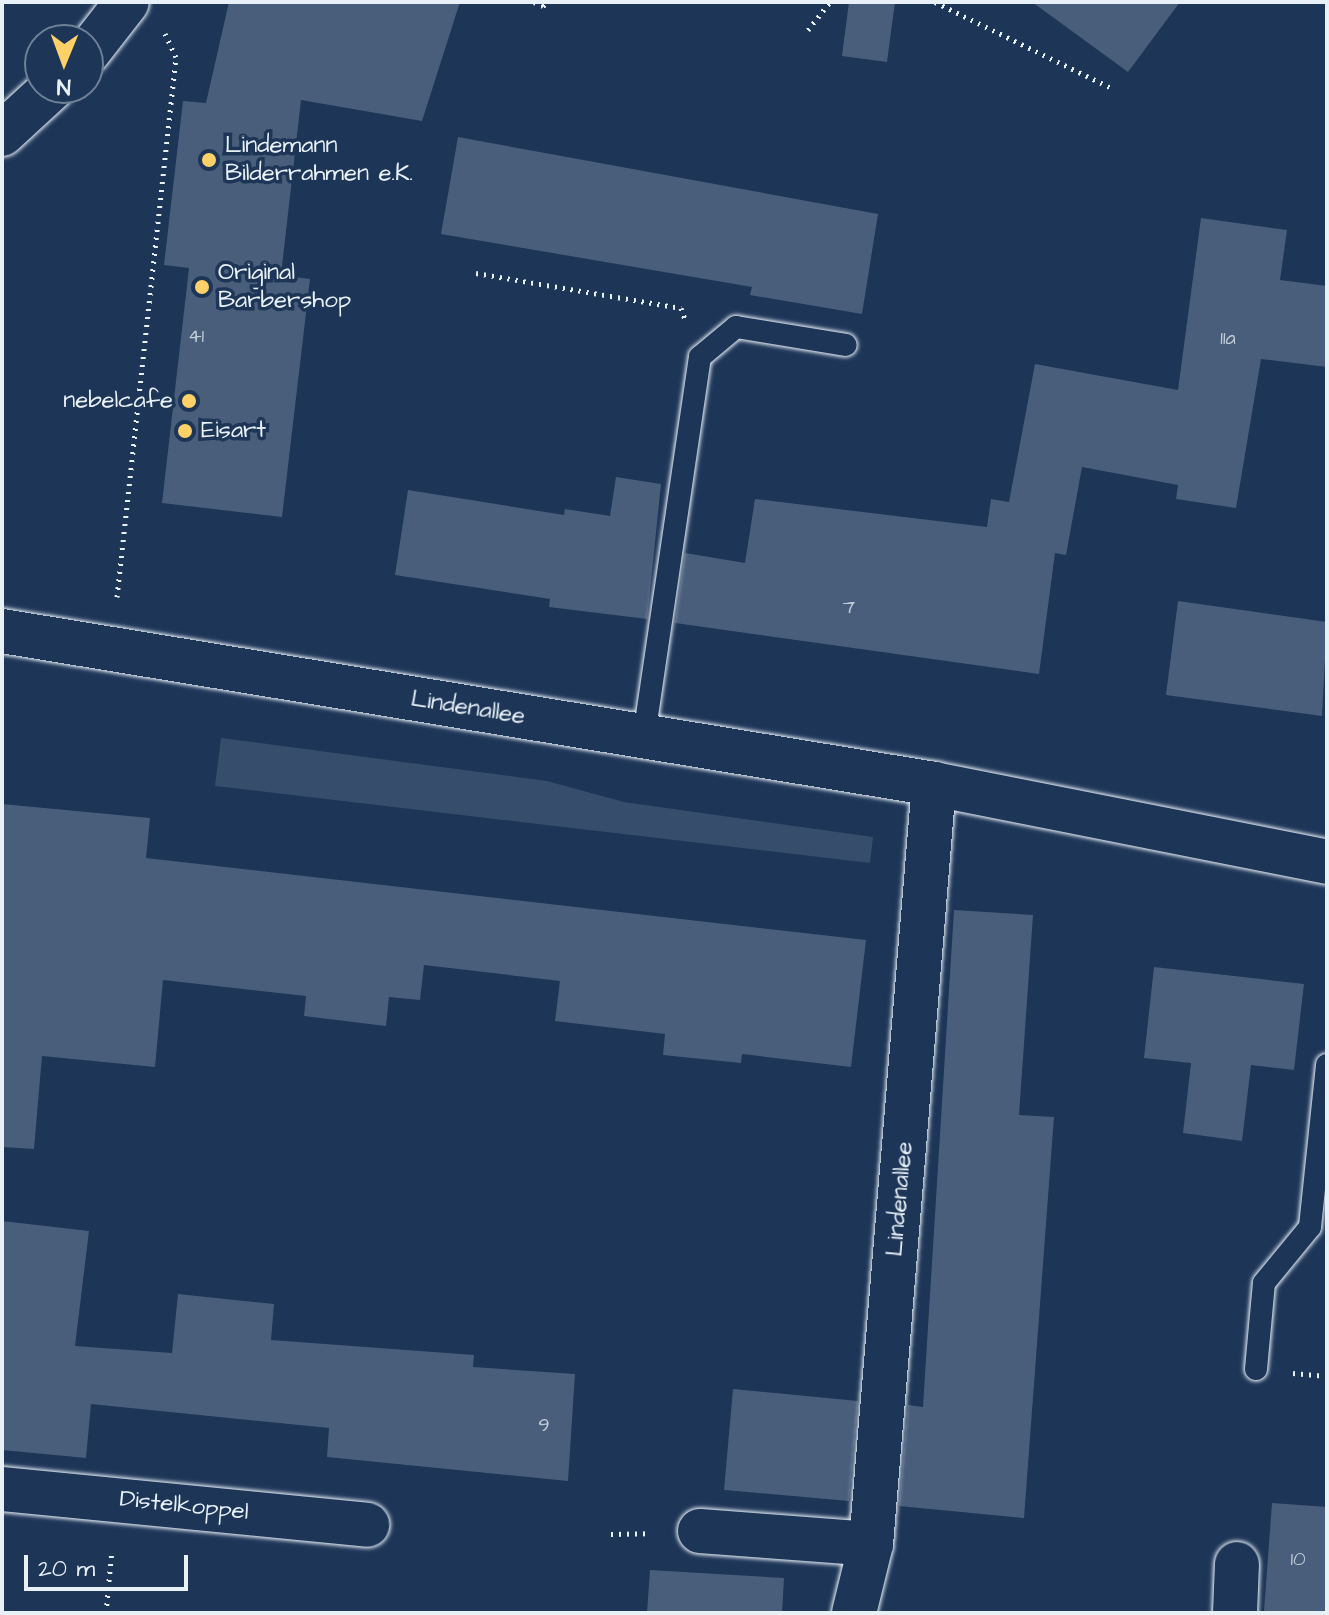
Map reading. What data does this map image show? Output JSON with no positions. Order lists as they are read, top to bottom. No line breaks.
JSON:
{"streets":{"street":["Lindenallee","Distelkoppel"]},"places":["Lindemann Bilderrahmen e.K.","Original Barbershop","nebelcafe","Eisart"],"house_numbers":["41","11a","7","9","10"],"scale_bar":"20 m","north":"bottom"}
